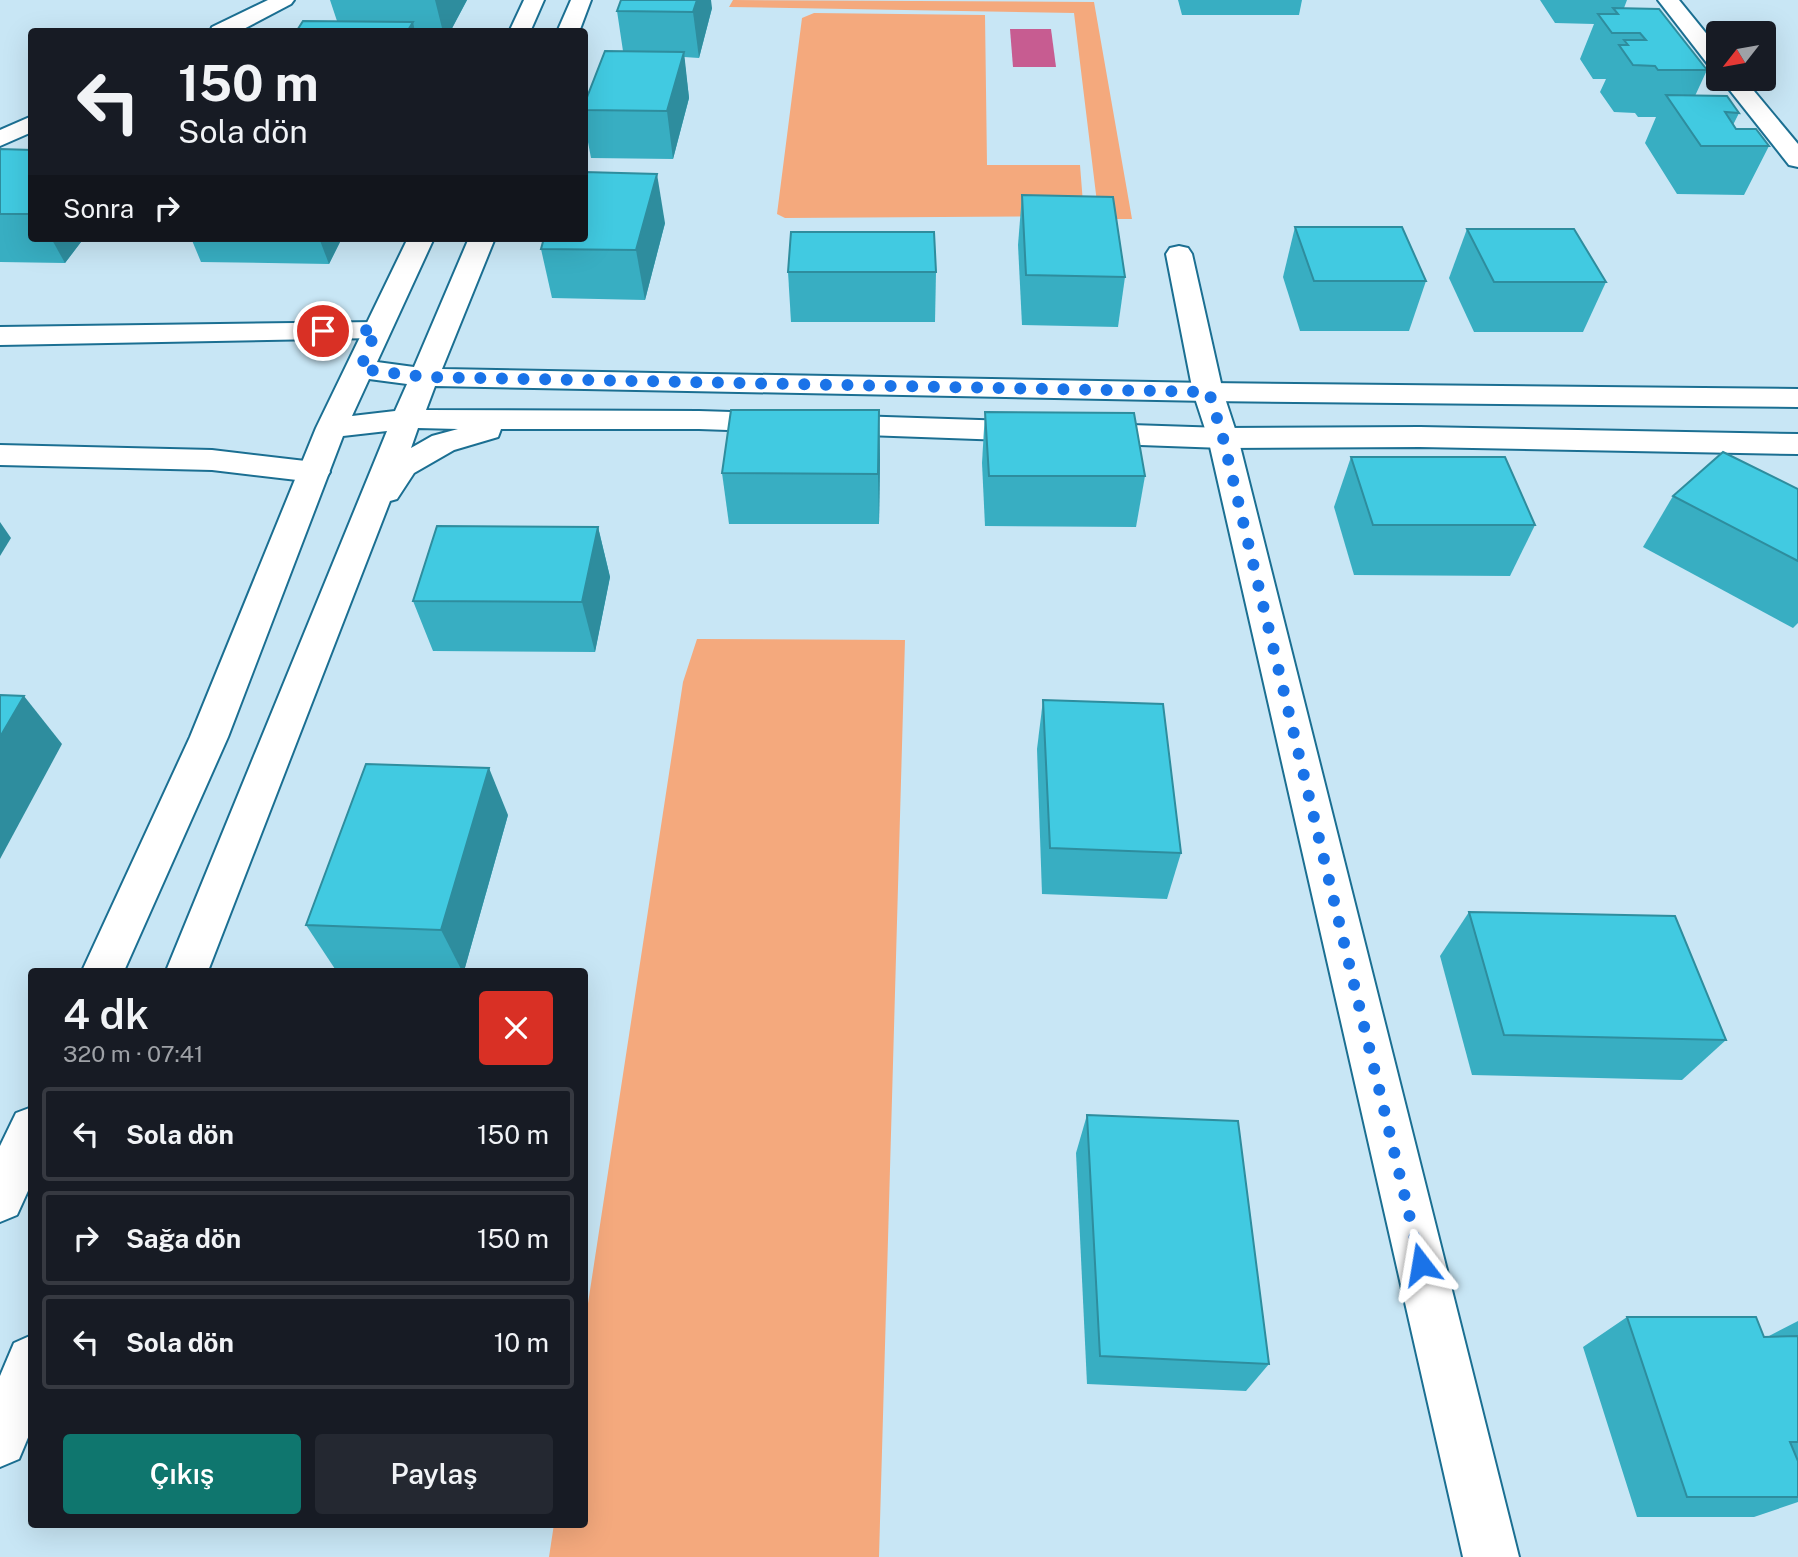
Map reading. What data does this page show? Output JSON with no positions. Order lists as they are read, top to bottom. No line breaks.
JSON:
{"north":"bottom left","page":{"turn":["150 m","Sola dön"],"then":"Sonra","heading":["4 dk","320 m · 07:41"],"list":[{"name":"Sola dön","value":"150 m"},{"name":"Sağa dön","value":"150 m"},{"name":"Sola dön","value":"10 m"}],"buttons":["Çıkış","Paylaş"]}}
